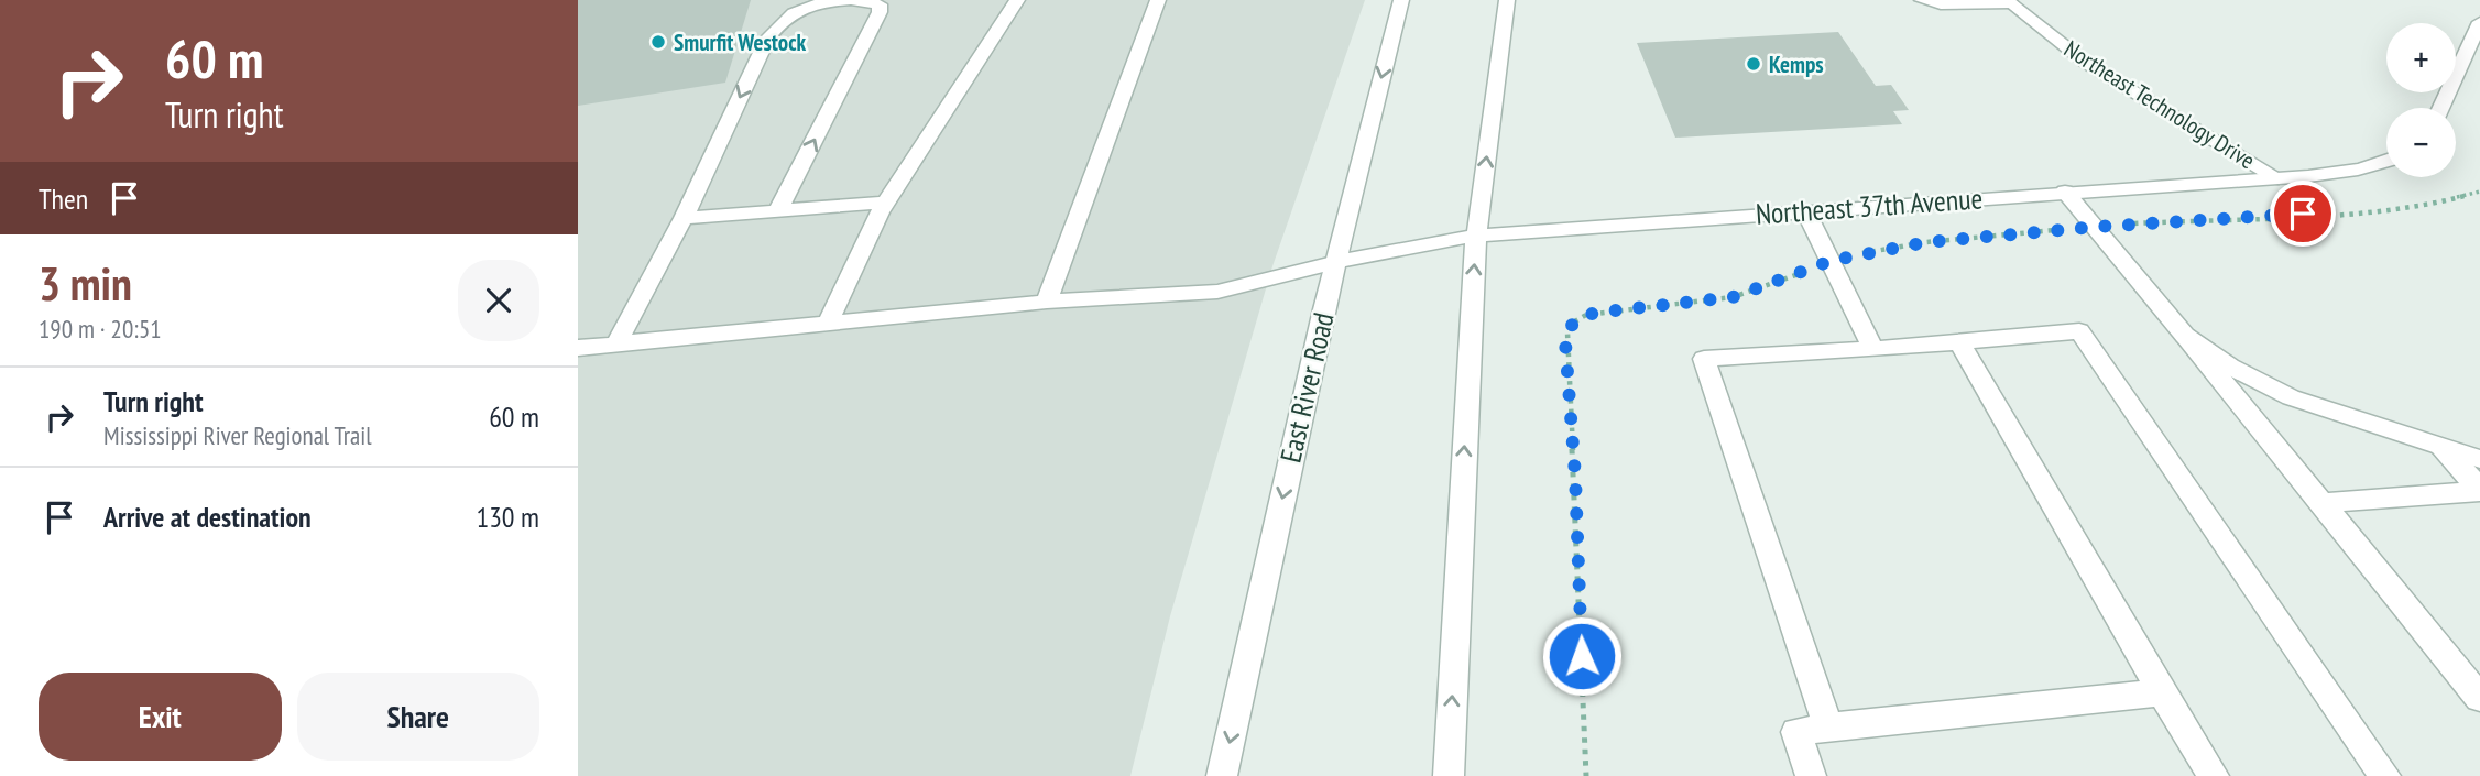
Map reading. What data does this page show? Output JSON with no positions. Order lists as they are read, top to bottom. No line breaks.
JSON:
{"streets":{"street":["Northeast Technology Drive","Northeast 37th Avenue","East River Road"]},"crossings":[["Northeast Technology Drive","Northeast 37th Avenue"],["Northeast 37th Avenue","East River Road"]],"places":["Smurfit Westock","Kemps"],"page":{"turn":["60 m","Turn right"],"map_buttons":["+","−"],"then":"Then","heading":["3 min","190 m · 20:51"],"list":[{"name":"Turn right","note":"Mississippi River Regional Trail","value":"60 m"},{"name":"Arrive at destination","value":"130 m"}],"buttons":["Exit","Share"]}}
